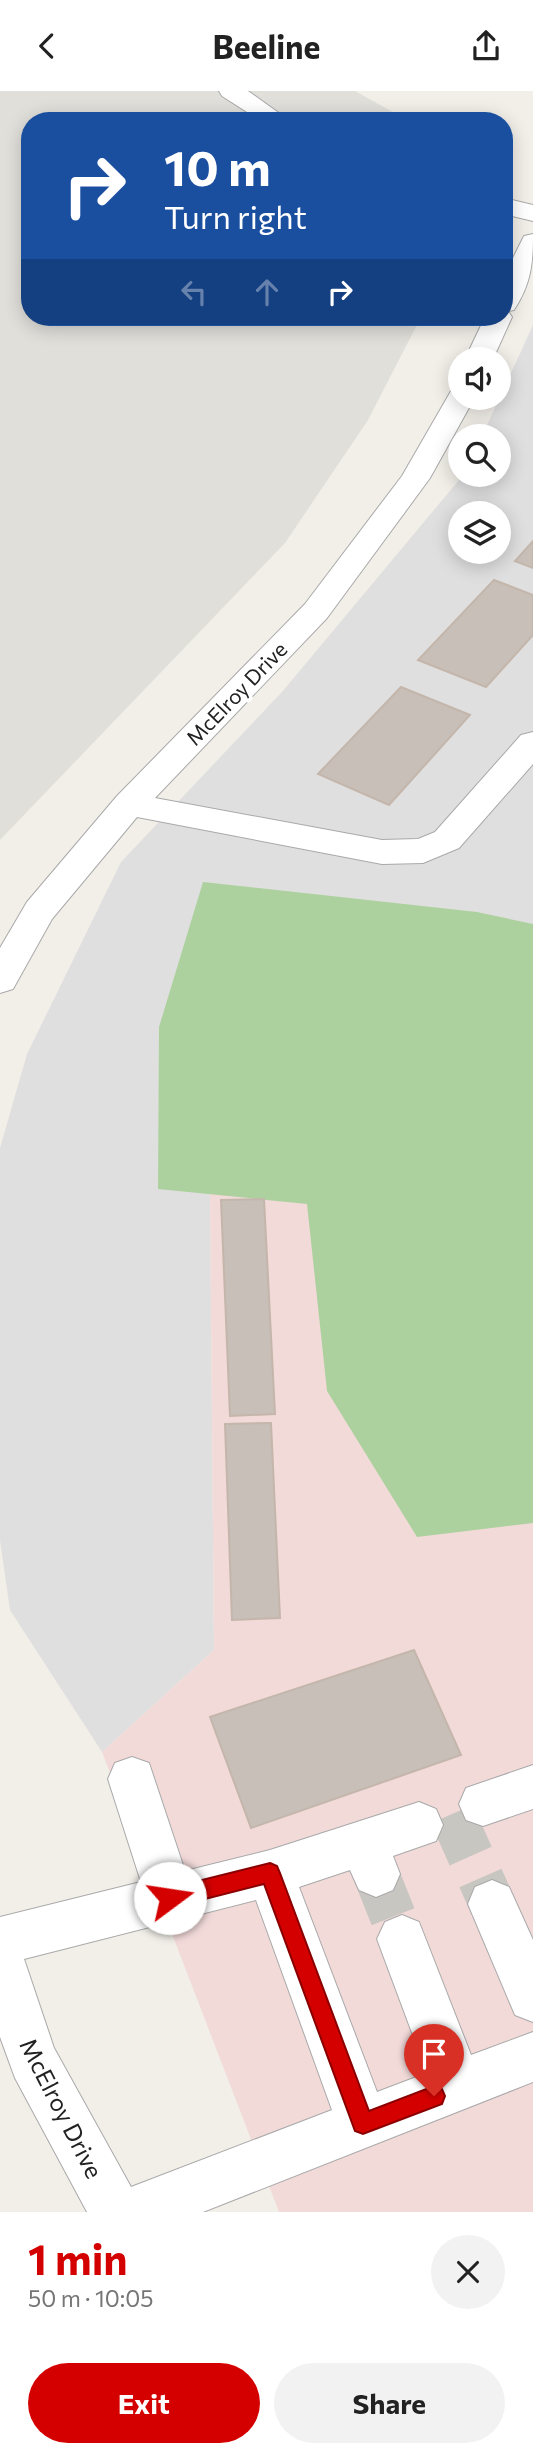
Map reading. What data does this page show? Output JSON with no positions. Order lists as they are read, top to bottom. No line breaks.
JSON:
{"streets":{"street":["McElroy Drive"]},"page":{"header":"Beeline","turn":["10 m","Turn right"],"heading":["1 min","50 m · 10:05"],"buttons":["Exit","Share"]}}
